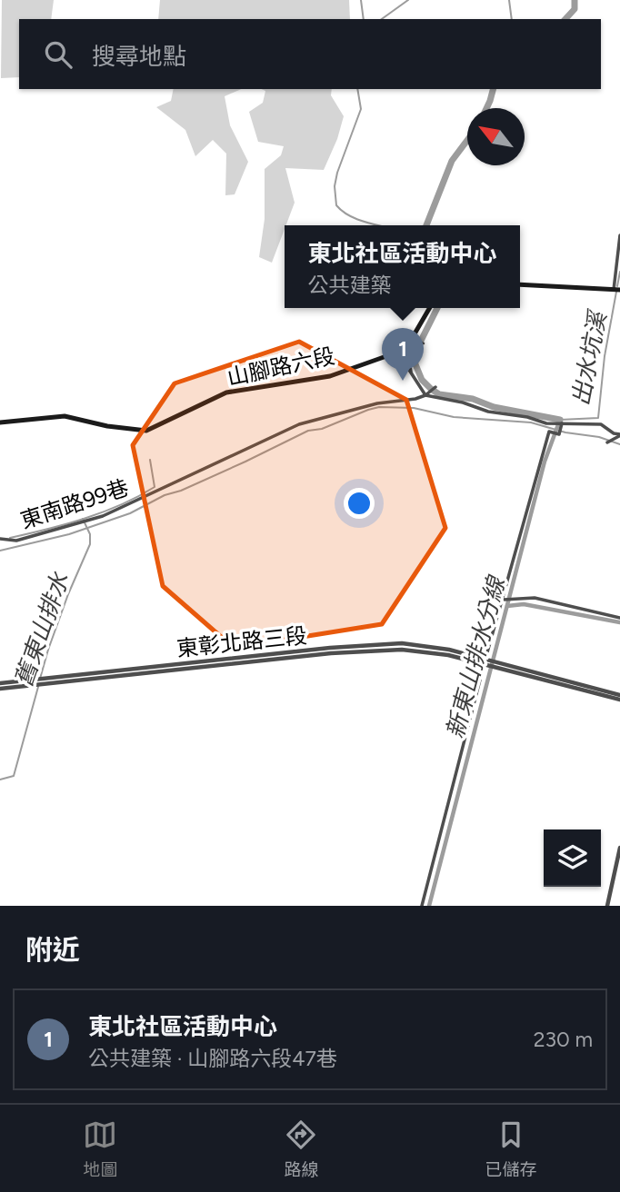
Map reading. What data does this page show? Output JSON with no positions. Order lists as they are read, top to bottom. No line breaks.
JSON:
{"streets":{"main road":["山腳路六段"],"street":["東南路99巷","東彰北路三段"]},"water":["出水坑溪","舊東山排水","新東山排水分線"],"north":"top left","page":{"search":"搜尋地點","popup":["東北社區活動中心","公共建築"],"pins":"1","heading":"附近","list":[{"mark":"1","name":"東北社區活動中心","note":"公共建築 · 山腳路六段47巷","value":"230 m"}],"nav":["地圖","路線","已儲存"]}}
